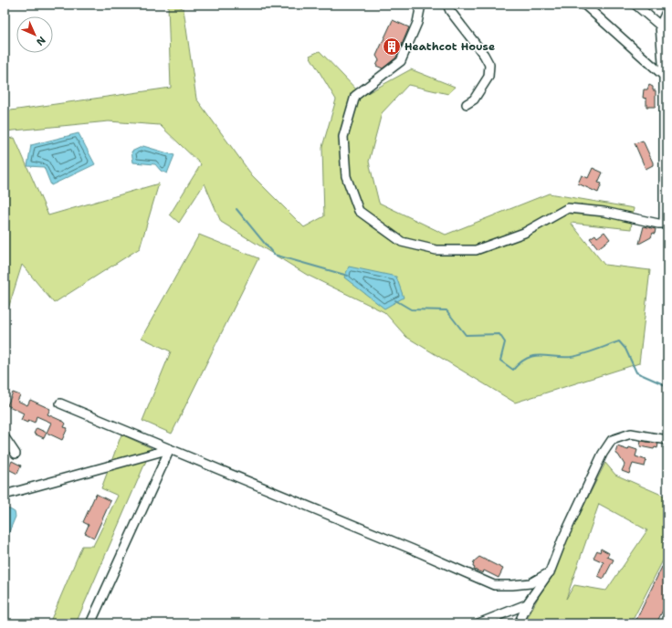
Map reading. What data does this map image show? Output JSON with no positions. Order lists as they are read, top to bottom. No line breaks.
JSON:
{"places":{"building":["Heathcot House"]},"north":"bottom right"}
